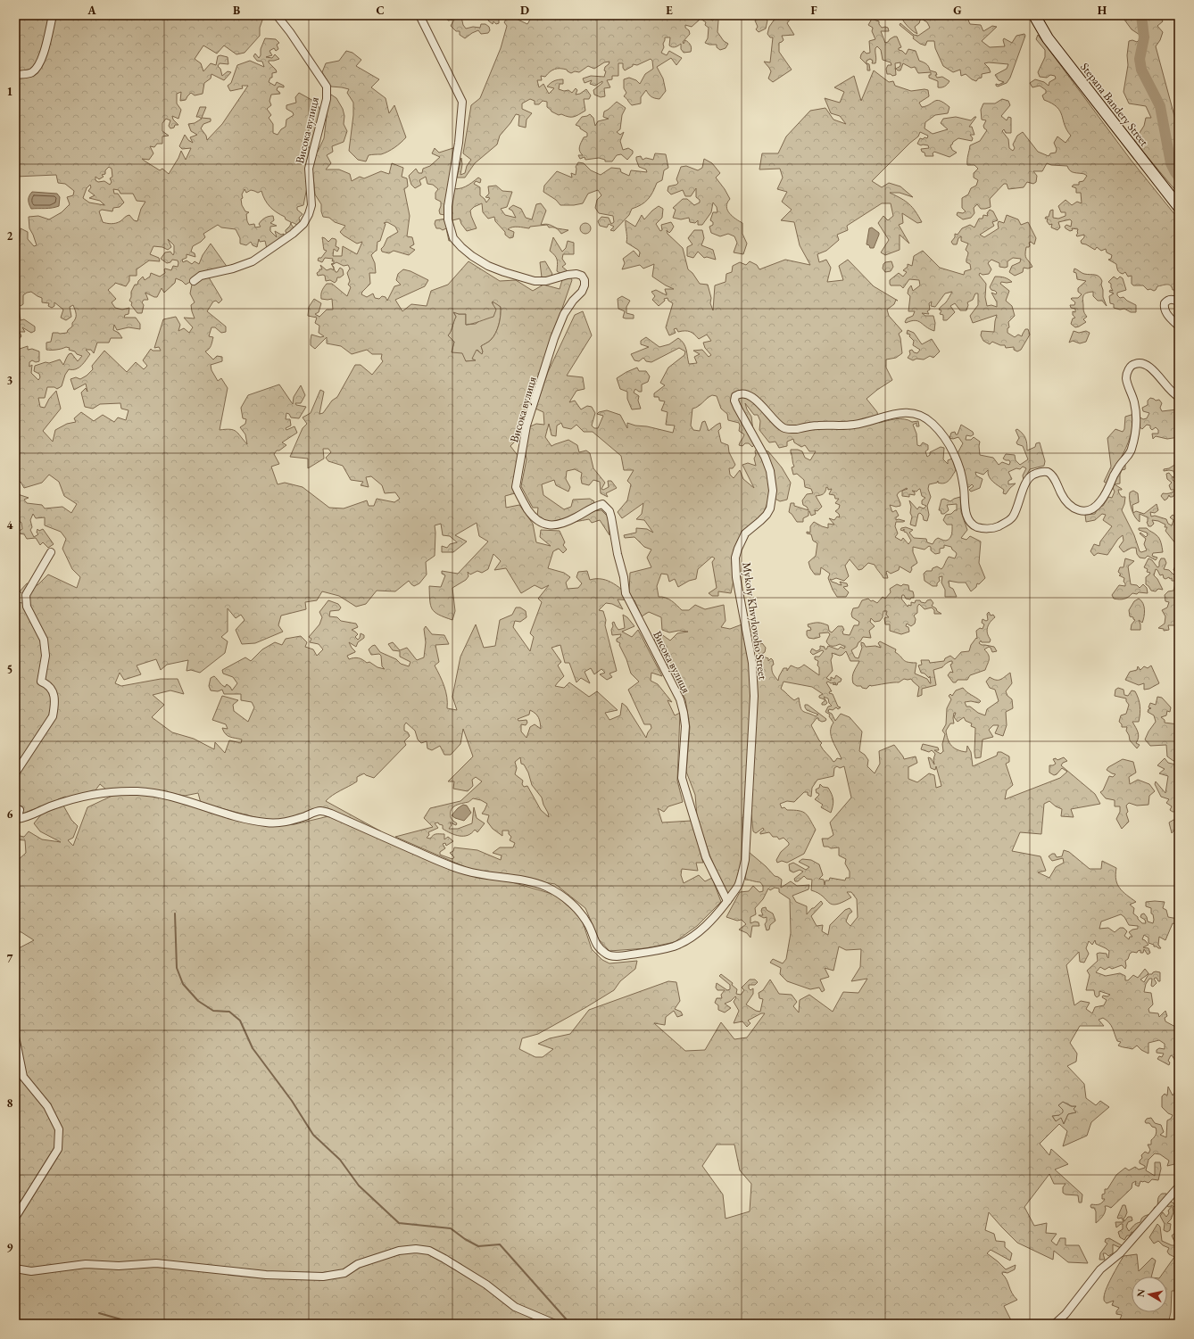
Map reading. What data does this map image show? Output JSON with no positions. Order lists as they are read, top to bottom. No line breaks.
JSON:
{"streets":{"main road":["Stepana Bandery Street"],"street":["Висока вулиця","Mykoly Khvylovoho Street"]},"crossings":[["Висока вулиця","Mykoly Khvylovoho Street"]],"north":"left","grid":{"columns":["A","B","C","D","E","F","G","H"],"rows":["1","2","3","4","5","6","7","8","9"]}}
